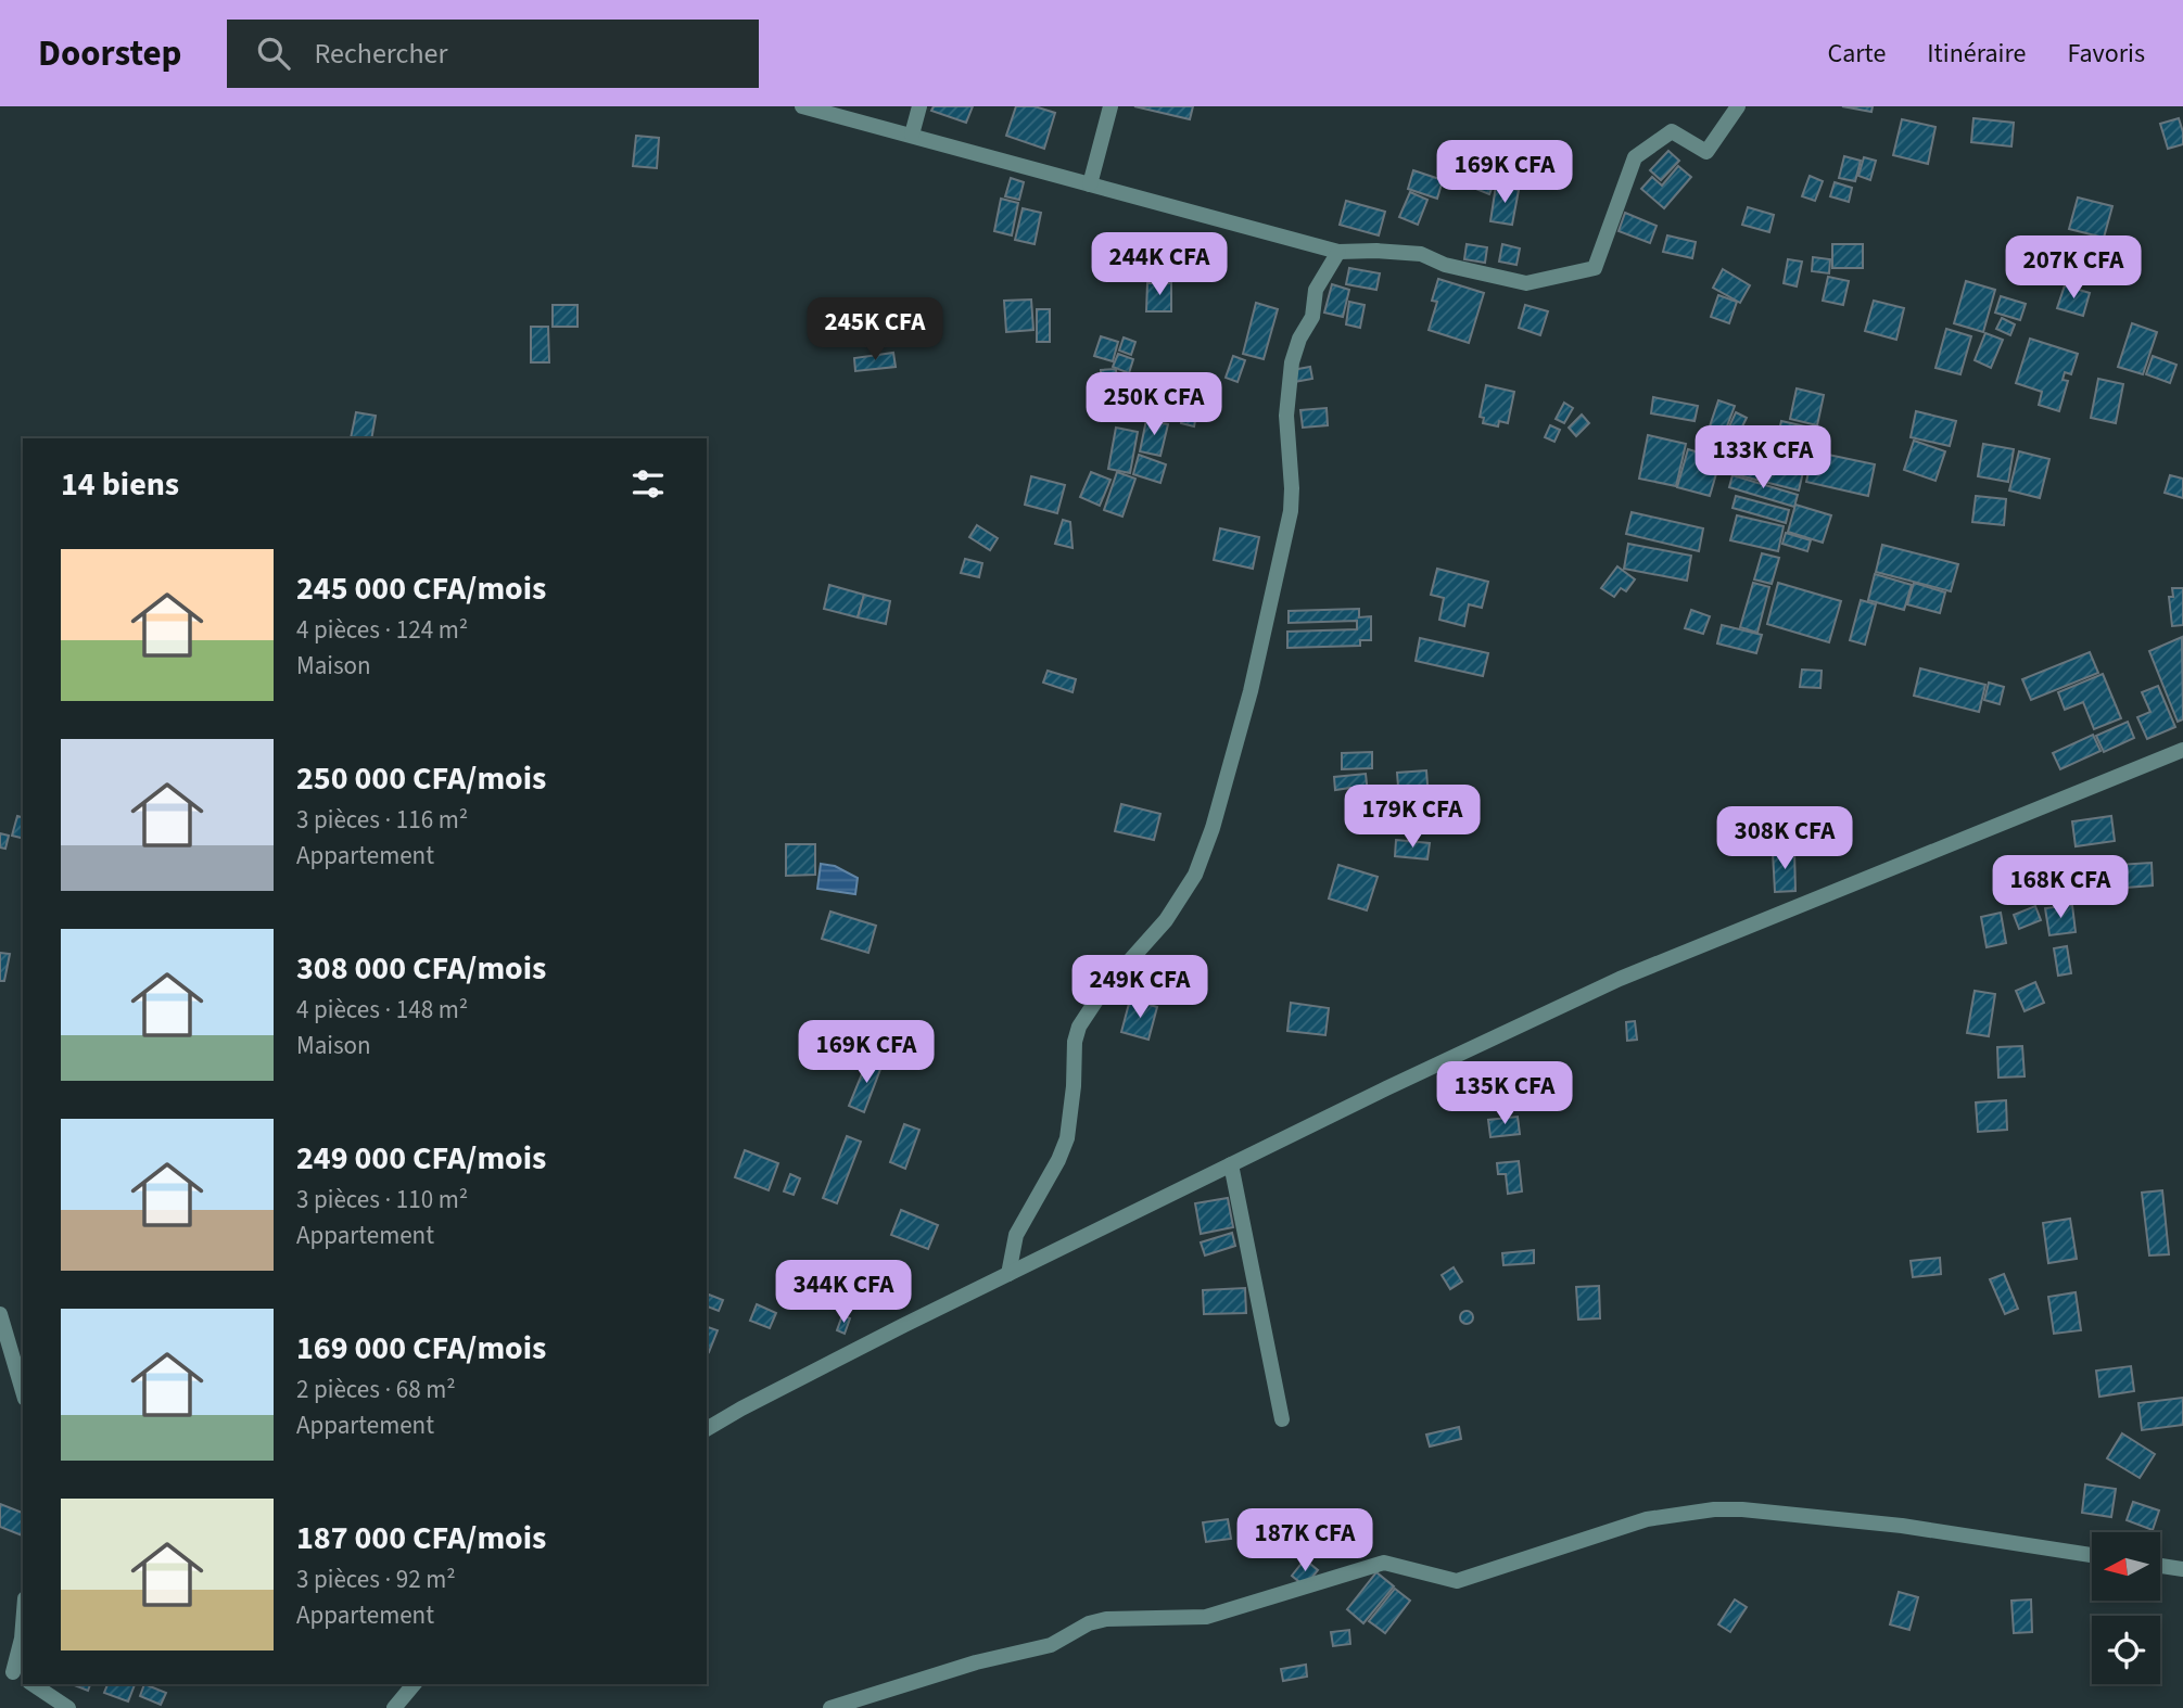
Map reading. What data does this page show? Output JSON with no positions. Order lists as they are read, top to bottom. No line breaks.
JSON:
{"north":"left","page":{"header":"Doorstep","search":"Rechercher","nav":["Carte","Itinéraire","Favoris"],"price":["169K CFA","244K CFA","207K CFA","245K CFA","250K CFA","133K CFA","179K CFA","308K CFA","168K CFA","249K CFA","169K CFA","135K CFA","344K CFA","187K CFA"],"heading":"14 biens","list":[{"name":"245 000 CFA/mois","note":"4 pièces · 124 m² · Maison"},{"name":"250 000 CFA/mois","note":"3 pièces · 116 m² · Appartement"},{"name":"308 000 CFA/mois","note":"4 pièces · 148 m² · Maison"},{"name":"249 000 CFA/mois","note":"3 pièces · 110 m² · Appartement"},{"name":"169 000 CFA/mois","note":"2 pièces · 68 m² · Appartement"},{"name":"187 000 CFA/mois","note":"3 pièces · 92 m² · Appartement"}]}}
